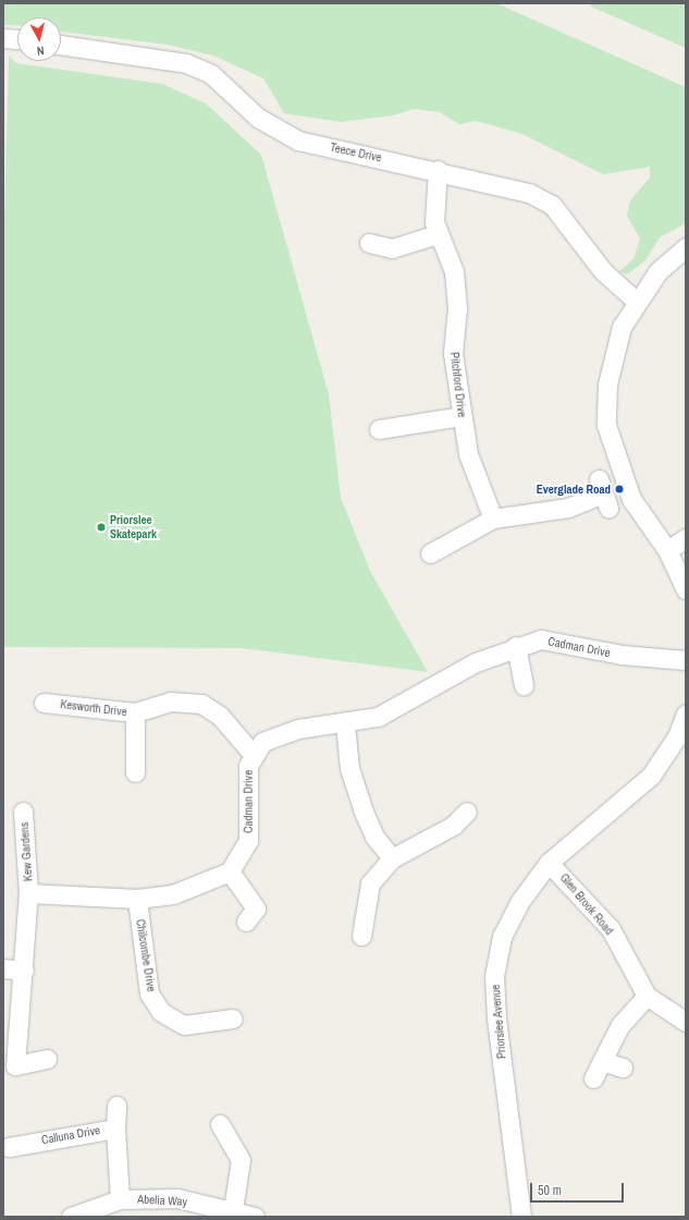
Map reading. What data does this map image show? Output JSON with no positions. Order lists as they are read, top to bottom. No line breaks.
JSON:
{"streets":{"street":["Teece Drive","Pitchford Drive","Cadman Drive","Kesworth Drive","Kew Gardens","Glen Brook Road","Chilcombe Drive","Priorslee Avenue","Calluna Drive","Abelia Way"]},"crossings":[["Teece Drive","Pitchford Drive"],["Cadman Drive","Kesworth Drive"],["Glen Brook Road","Priorslee Avenue"],["Calluna Drive","Abelia Way"]],"places":["Everglade Road","Priorslee Skatepark"],"scale_bar":"50 m","north":"bottom"}
